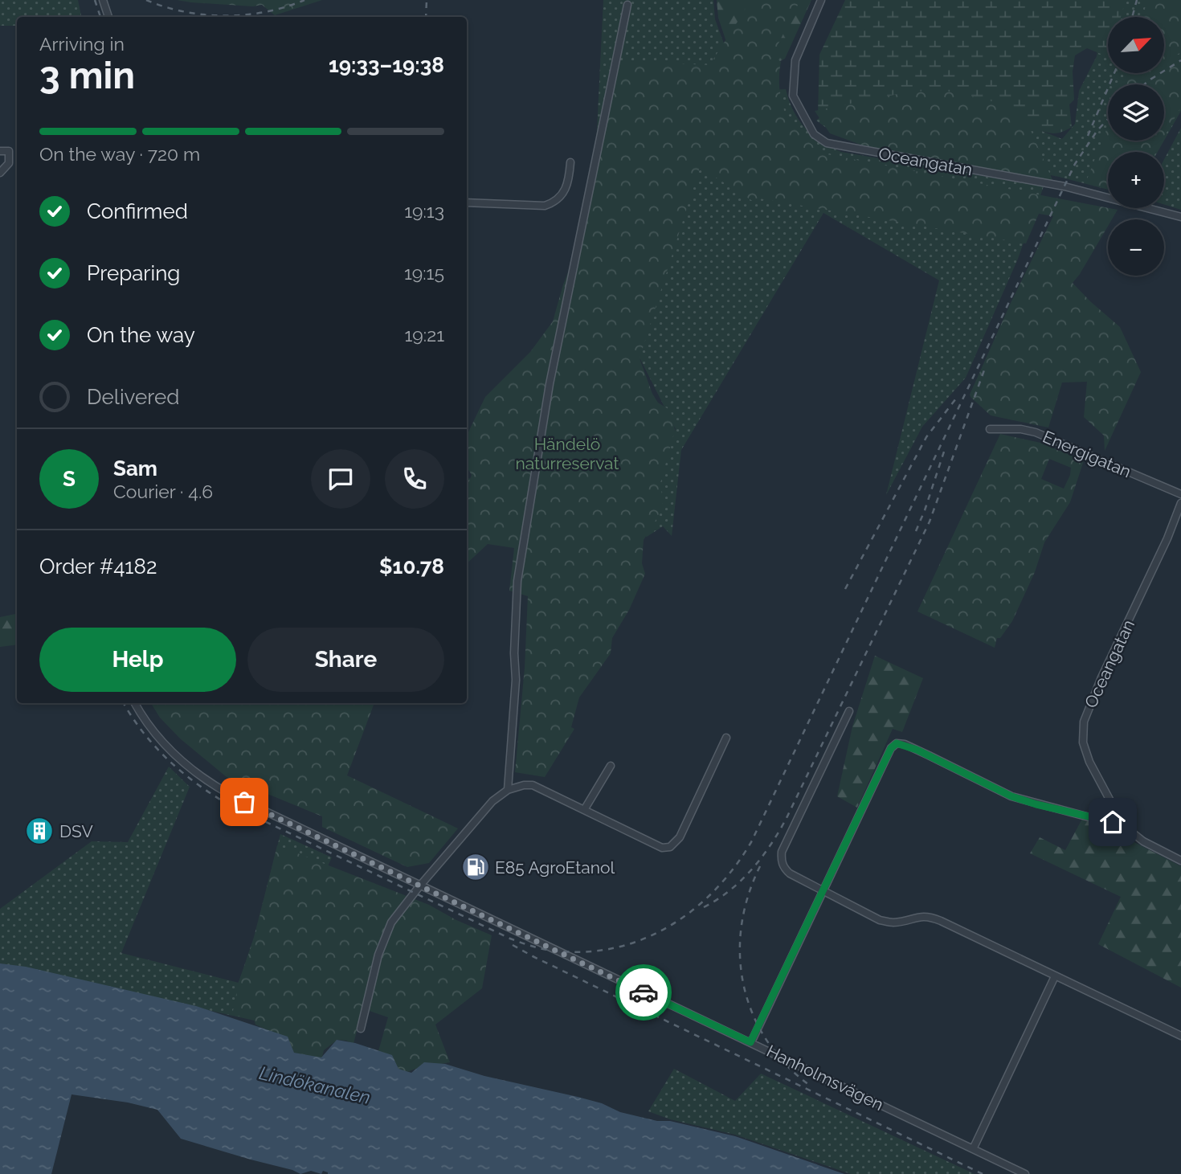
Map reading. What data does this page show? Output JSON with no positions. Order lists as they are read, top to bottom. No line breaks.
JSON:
{"streets":{"street":["Oceangatan","Energigatan","Hanholmsvägen"]},"water":["Lindökanalen"],"parks":["Händelö naturreservat"],"places":{"building":["DSV"],"fuel station":["E85 AgroEtanol"]},"north":"top right","page":{"map_buttons":["+","−"],"heading":["3 min","Arriving in","19:33–19:38"],"panel":["Sam","Courier · 4.6","Order #4182","$10.78"],"bar":"On the way · 720 m","list":[["Confirmed","19:13"],["Preparing","19:15"],["On the way","19:21"],"Delivered"],"round":"S","buttons":["Help","Share"]}}
